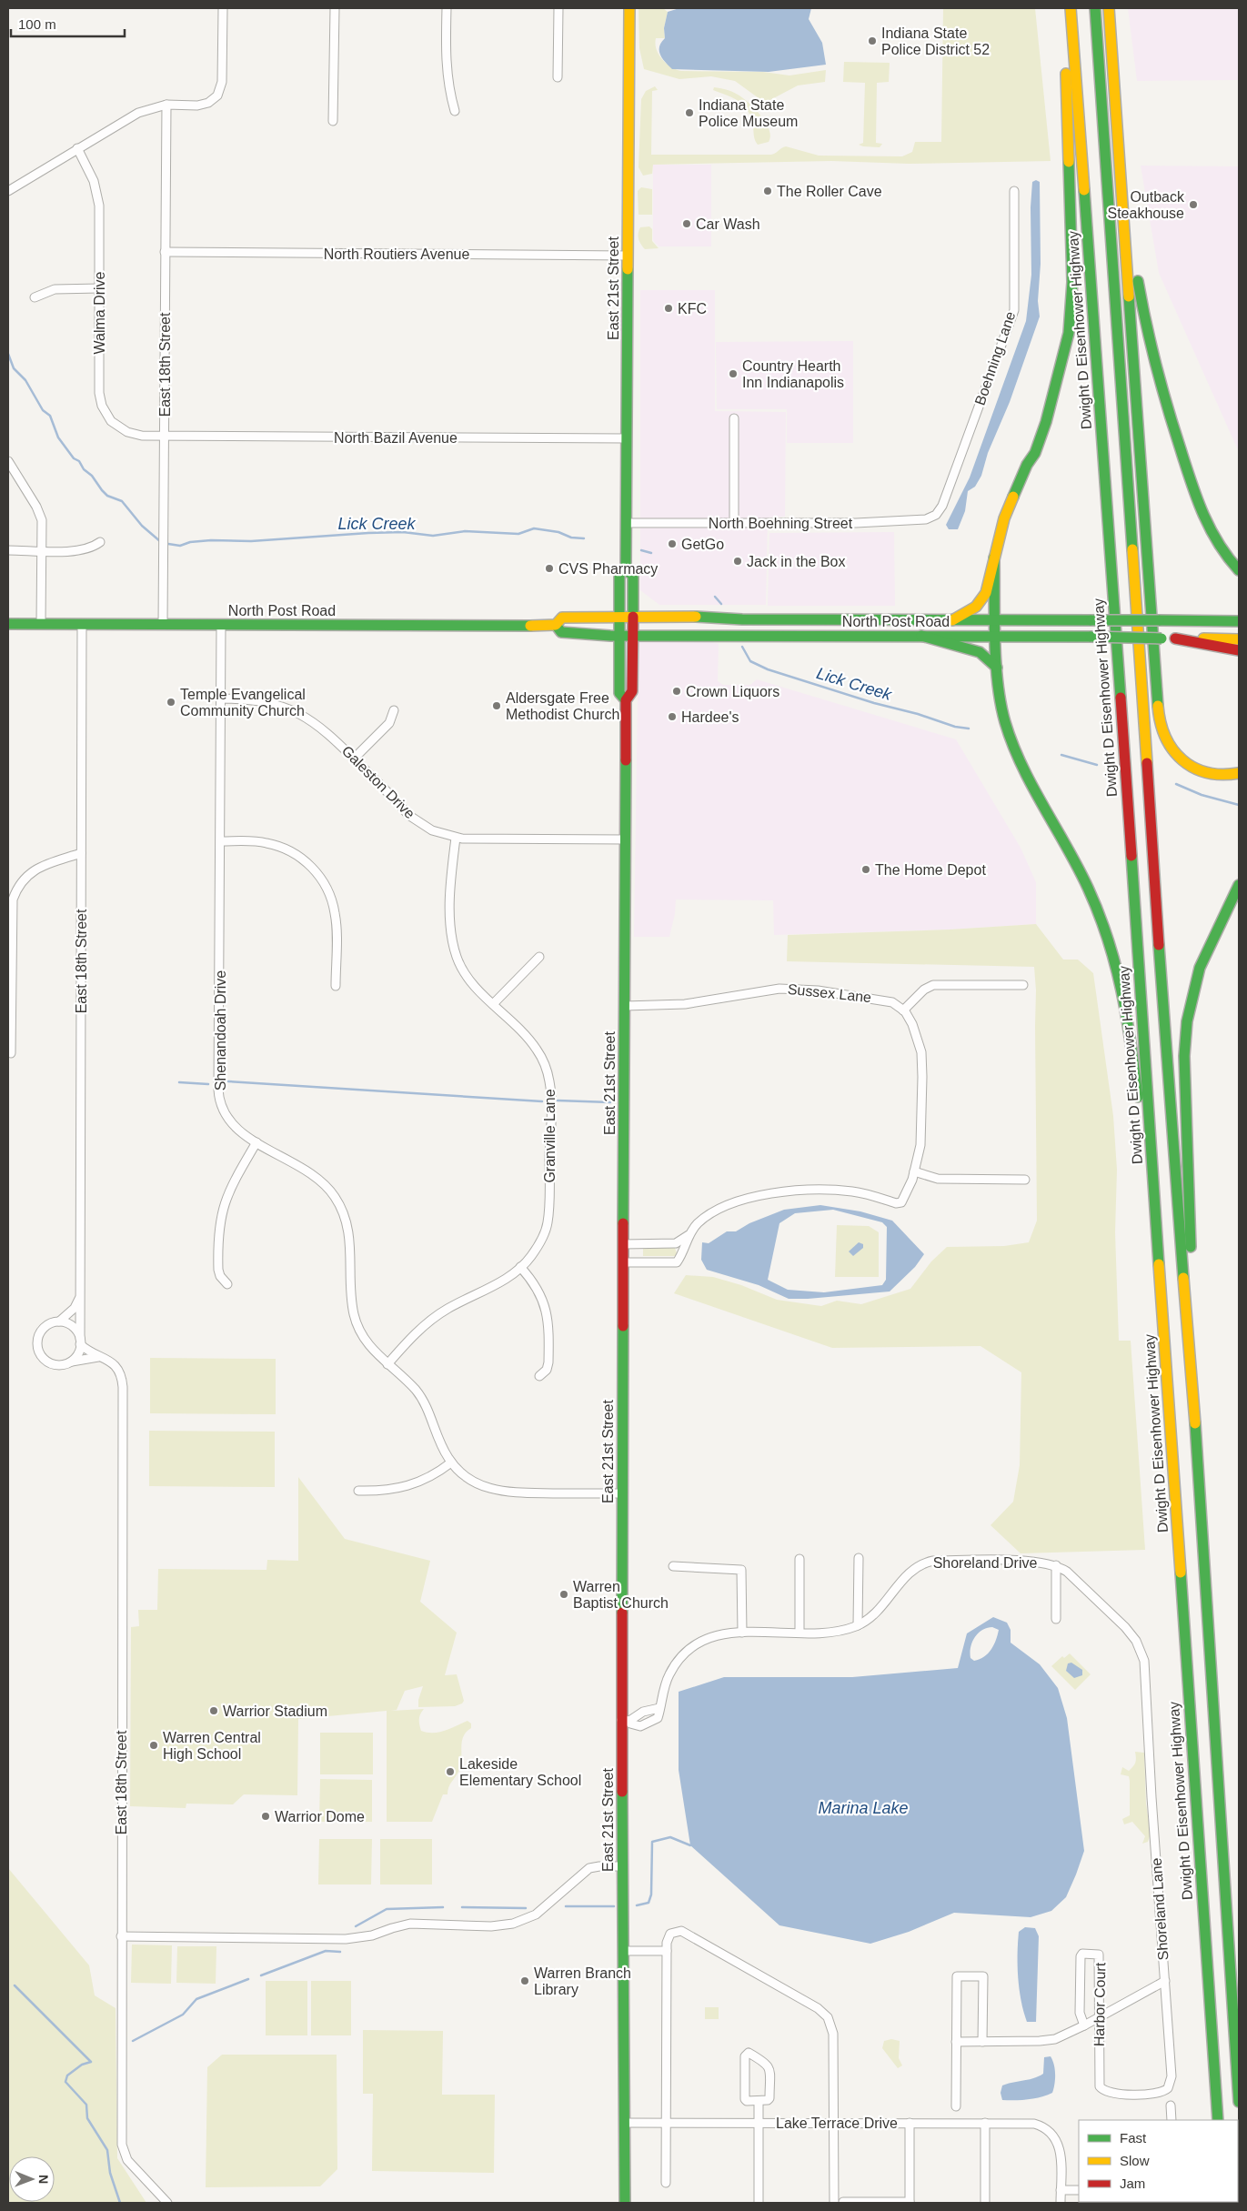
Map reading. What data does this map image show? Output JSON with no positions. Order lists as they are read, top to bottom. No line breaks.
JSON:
{"streets":{"main road":["East 21st Street","Dwight D Eisenhower Highway","North Post Road"],"street":["North Routiers Avenue","Walma Drive","Boehning Lane","East 18th Street","North Bazil Avenue","North Boehning Street","Galeston Drive","Sussex Lane","Shenandoah Drive","Granville Lane","Shoreland Drive","Shoreland Lane","Harbor Court","Lake Terrace Drive"]},"crossings":[["North Routiers Avenue","East 21st Street"],["North Routiers Avenue","East 18th Street"],["East 21st Street","North Bazil Avenue"],["East 21st Street","North Boehning Street"],["East 21st Street","North Post Road"],["East 21st Street","Galeston Drive"],["East 21st Street","Sussex Lane"],["East 21st Street","Shenandoah Drive"],["East 21st Street","Shoreland Drive"],["East 21st Street","Lake Terrace Drive"],["Walma Drive","East 18th Street"],["Walma Drive","North Bazil Avenue"],["Boehning Lane","North Boehning Street"],["East 18th Street","North Bazil Avenue"],["East 18th Street","North Post Road"],["North Post Road","Shenandoah Drive"],["Galeston Drive","Shenandoah Drive"],["Galeston Drive","Granville Lane"],["Shenandoah Drive","Granville Lane"],["Shoreland Drive","Shoreland Lane"],["Shoreland Lane","Harbor Court"]],"water":["Lick Creek","Marina Lake"],"places":["Indiana State Police District 52","Indiana State Police Museum","The Roller Cave","Outback Steakhouse","Car Wash","KFC","Country Hearth Inn Indianapolis","GetGo","Jack in the Box","CVS Pharmacy","Crown Liquors","Temple Evangelical Community Church","Aldersgate Free Methodist Church","Hardee's","The Home Depot","Warren Baptist Church","Warrior Stadium","Warren Central High School","Lakeside Elementary School","Warrior Dome","Warren Branch Library"],"legend":["Fast","Slow","Jam"],"scale_bar":"100 m","north":"right"}
